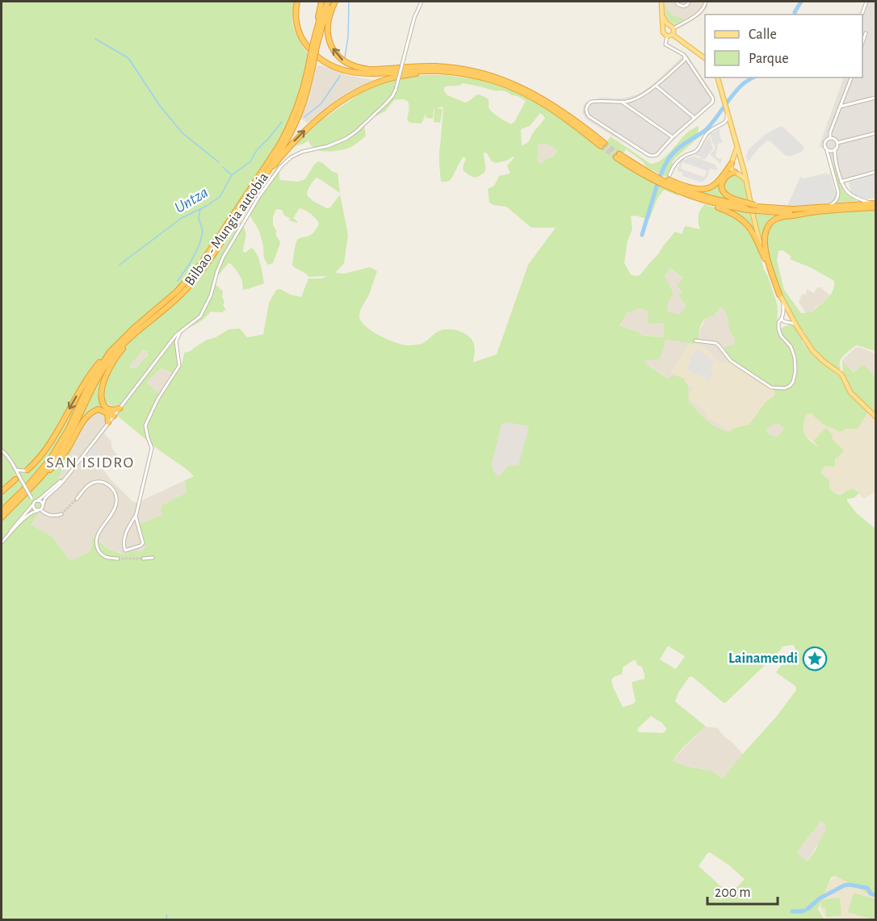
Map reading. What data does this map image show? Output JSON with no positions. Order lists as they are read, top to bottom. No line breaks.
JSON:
{"streets":{"highway":["Bilbao - Mungia autobia"]},"districts":["SAN ISIDRO"],"water":["Untza"],"places":{"place":["Lainamendi"]},"legend":["Calle","Parque"],"scale_bar":"200 m"}
